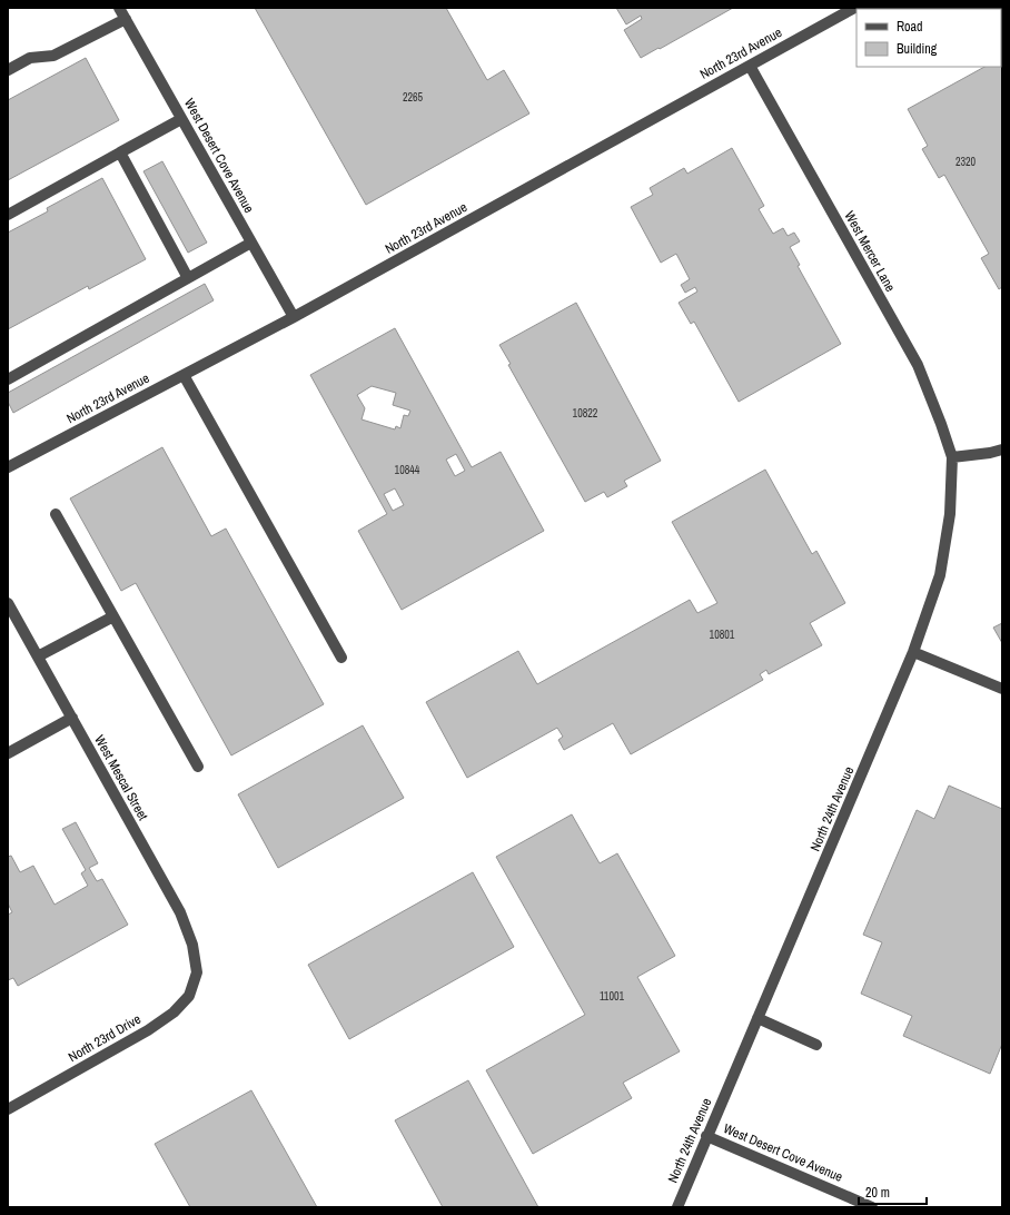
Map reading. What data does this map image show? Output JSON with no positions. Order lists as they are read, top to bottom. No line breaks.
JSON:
{"streets":{"street":["North 23rd Avenue","West Desert Cove Avenue","West Mercer Lane","West Mescal Street","North 24th Avenue","North 23rd Drive"]},"crossings":[["North 23rd Avenue","West Desert Cove Avenue"],["North 23rd Avenue","West Mercer Lane"],["West Desert Cove Avenue","North 24th Avenue"],["West Mercer Lane","North 24th Avenue"],["West Mescal Street","North 23rd Drive"]],"house_numbers":["2265","2320","10822","10844","10801","11001"],"legend":["Road","Building"],"scale_bar":"20 m"}
